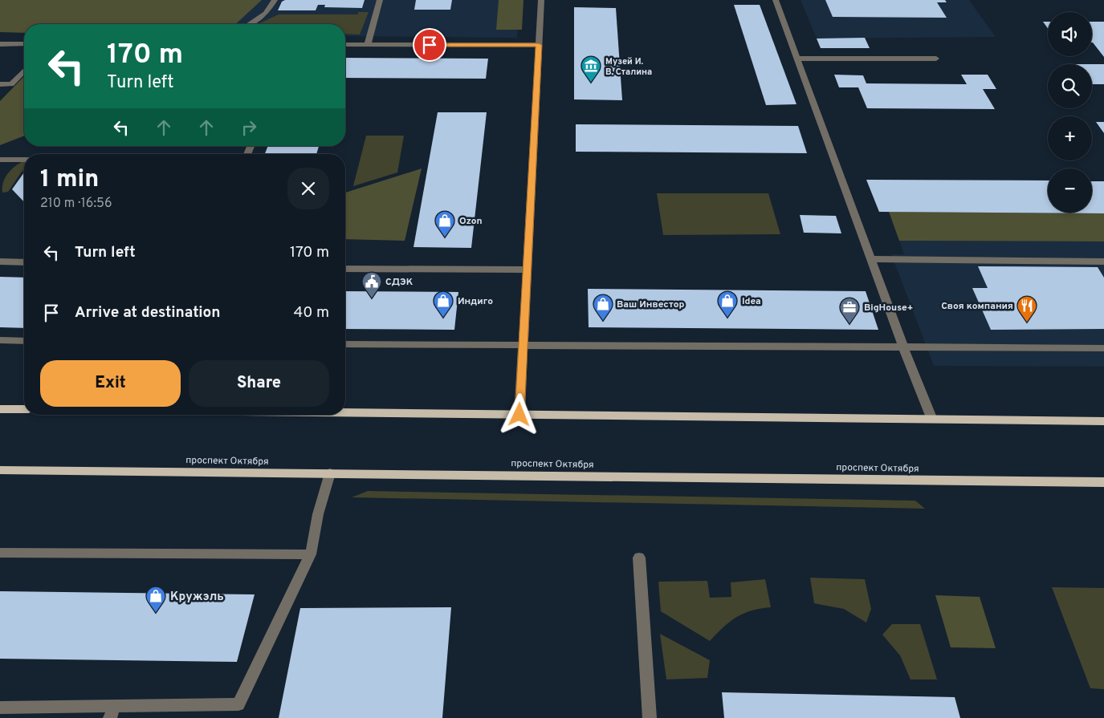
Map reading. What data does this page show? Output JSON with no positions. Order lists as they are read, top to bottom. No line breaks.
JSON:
{"streets":{"main road":["проспект Октября"]},"places":{"museum":["Музей И. В. Сталина"],"shop":["Ozon","Индиго","Idea","Ваш Инвестор","Кружэль"],"public building":["СДЭК"],"restaurant":["Своя компания"],"office":["BigHouse+"]},"page":{"map_buttons":["+","−"],"turn":["170 m","Turn left"],"heading":["1 min","210 m · 16:56"],"list":[{"name":"Turn left","value":"170 m"},{"name":"Arrive at destination","value":"40 m"}],"buttons":["Exit","Share"]}}
